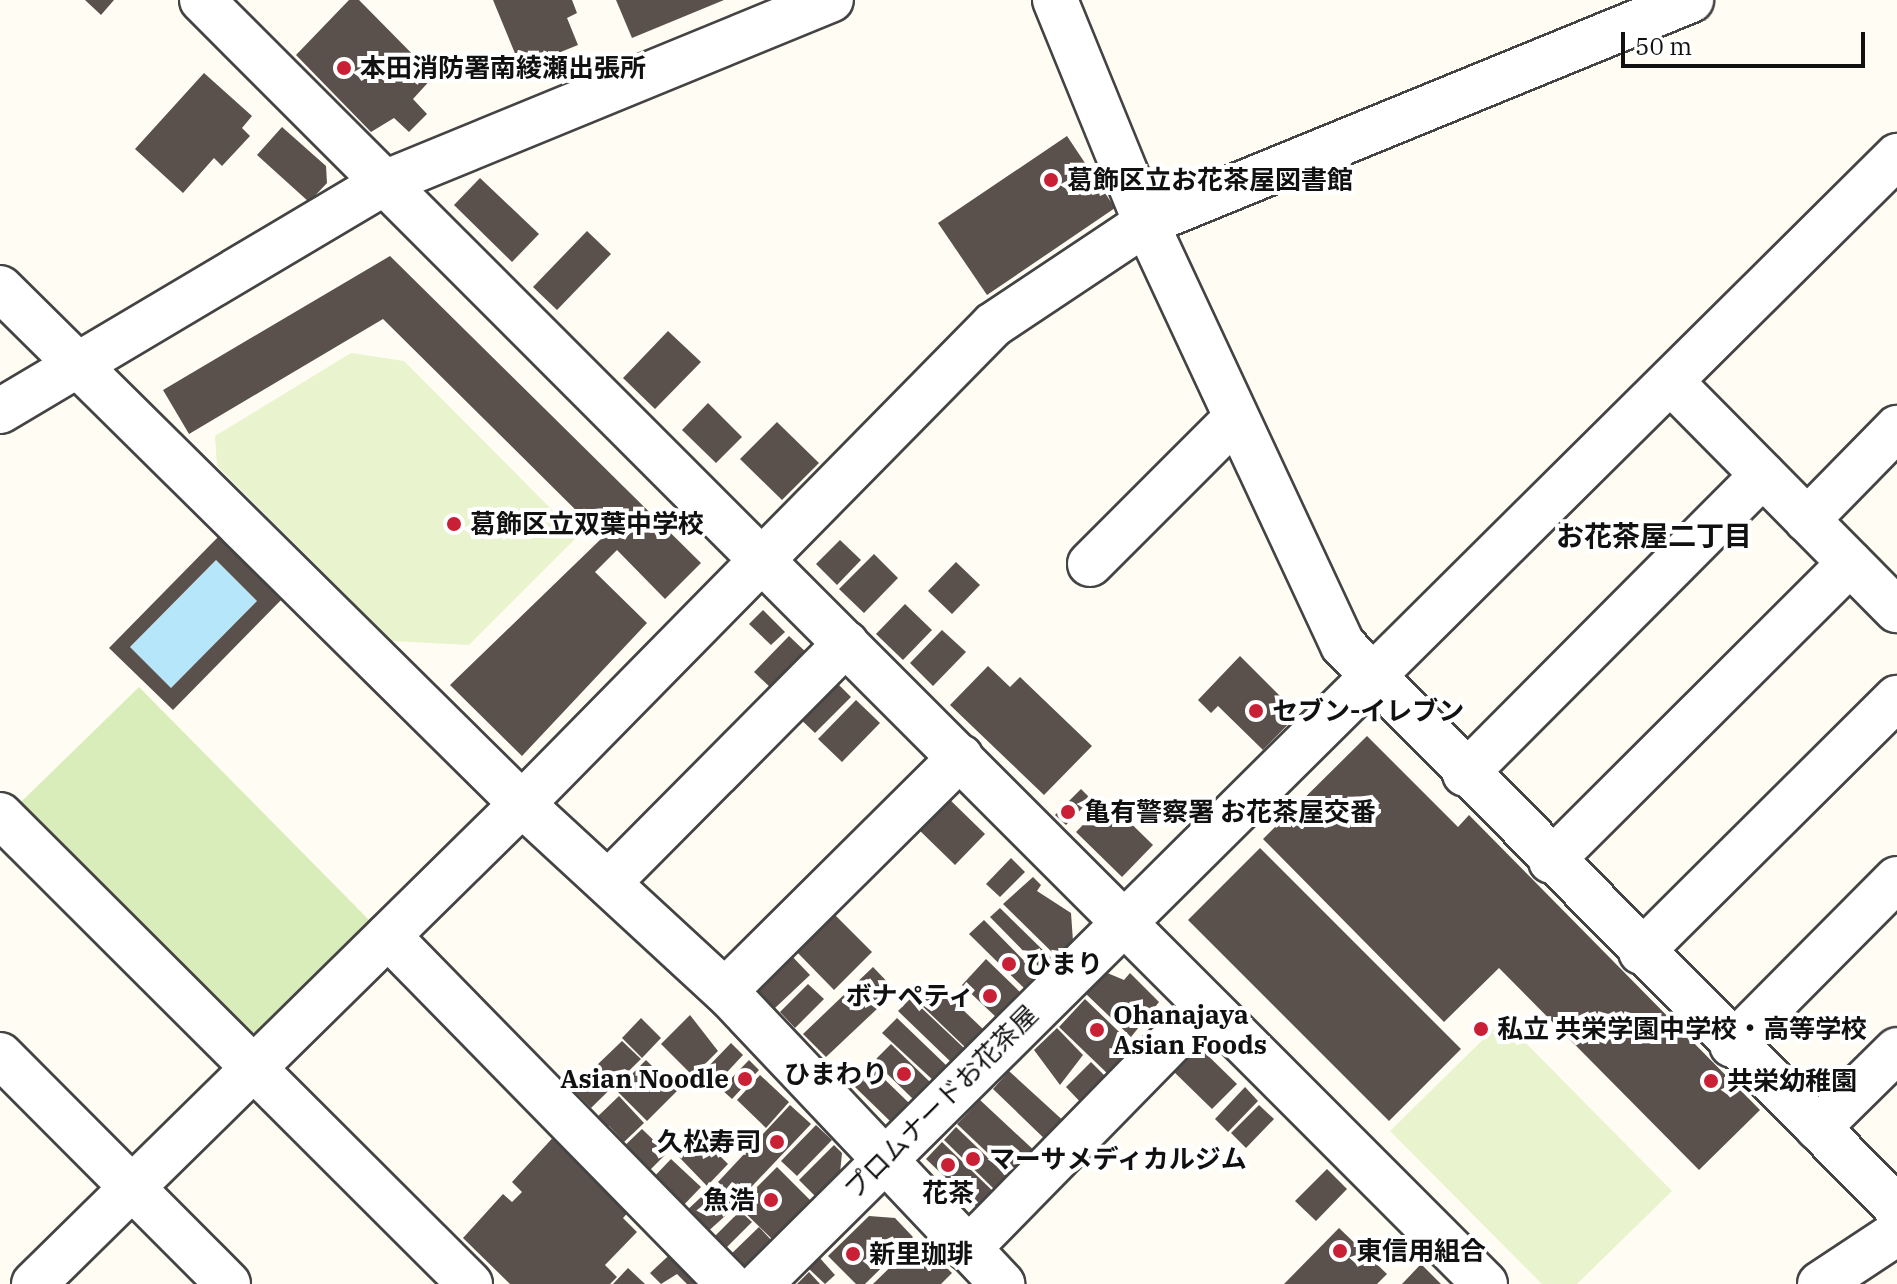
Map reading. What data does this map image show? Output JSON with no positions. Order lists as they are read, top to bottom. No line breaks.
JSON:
{"streets":{"street":["プロムナードお花茶屋"]},"districts":["お花茶屋二丁目"],"places":["本田消防署南綾瀬出張所","葛飾区立お花茶屋図書館","葛飾区立双葉中学校","セブン-イレブン","亀有警察署 お花茶屋交番","ひまり","ボナペティ","私立 共栄学園中学校・高等学校","Ohanajaya Asian Foods","ひまわり","Asian Noodle","共栄幼稚園","久松寿司","マーサメディカルジム","花茶","魚浩","東信用組合","新里珈琲"],"scale_bar":"50 m"}
